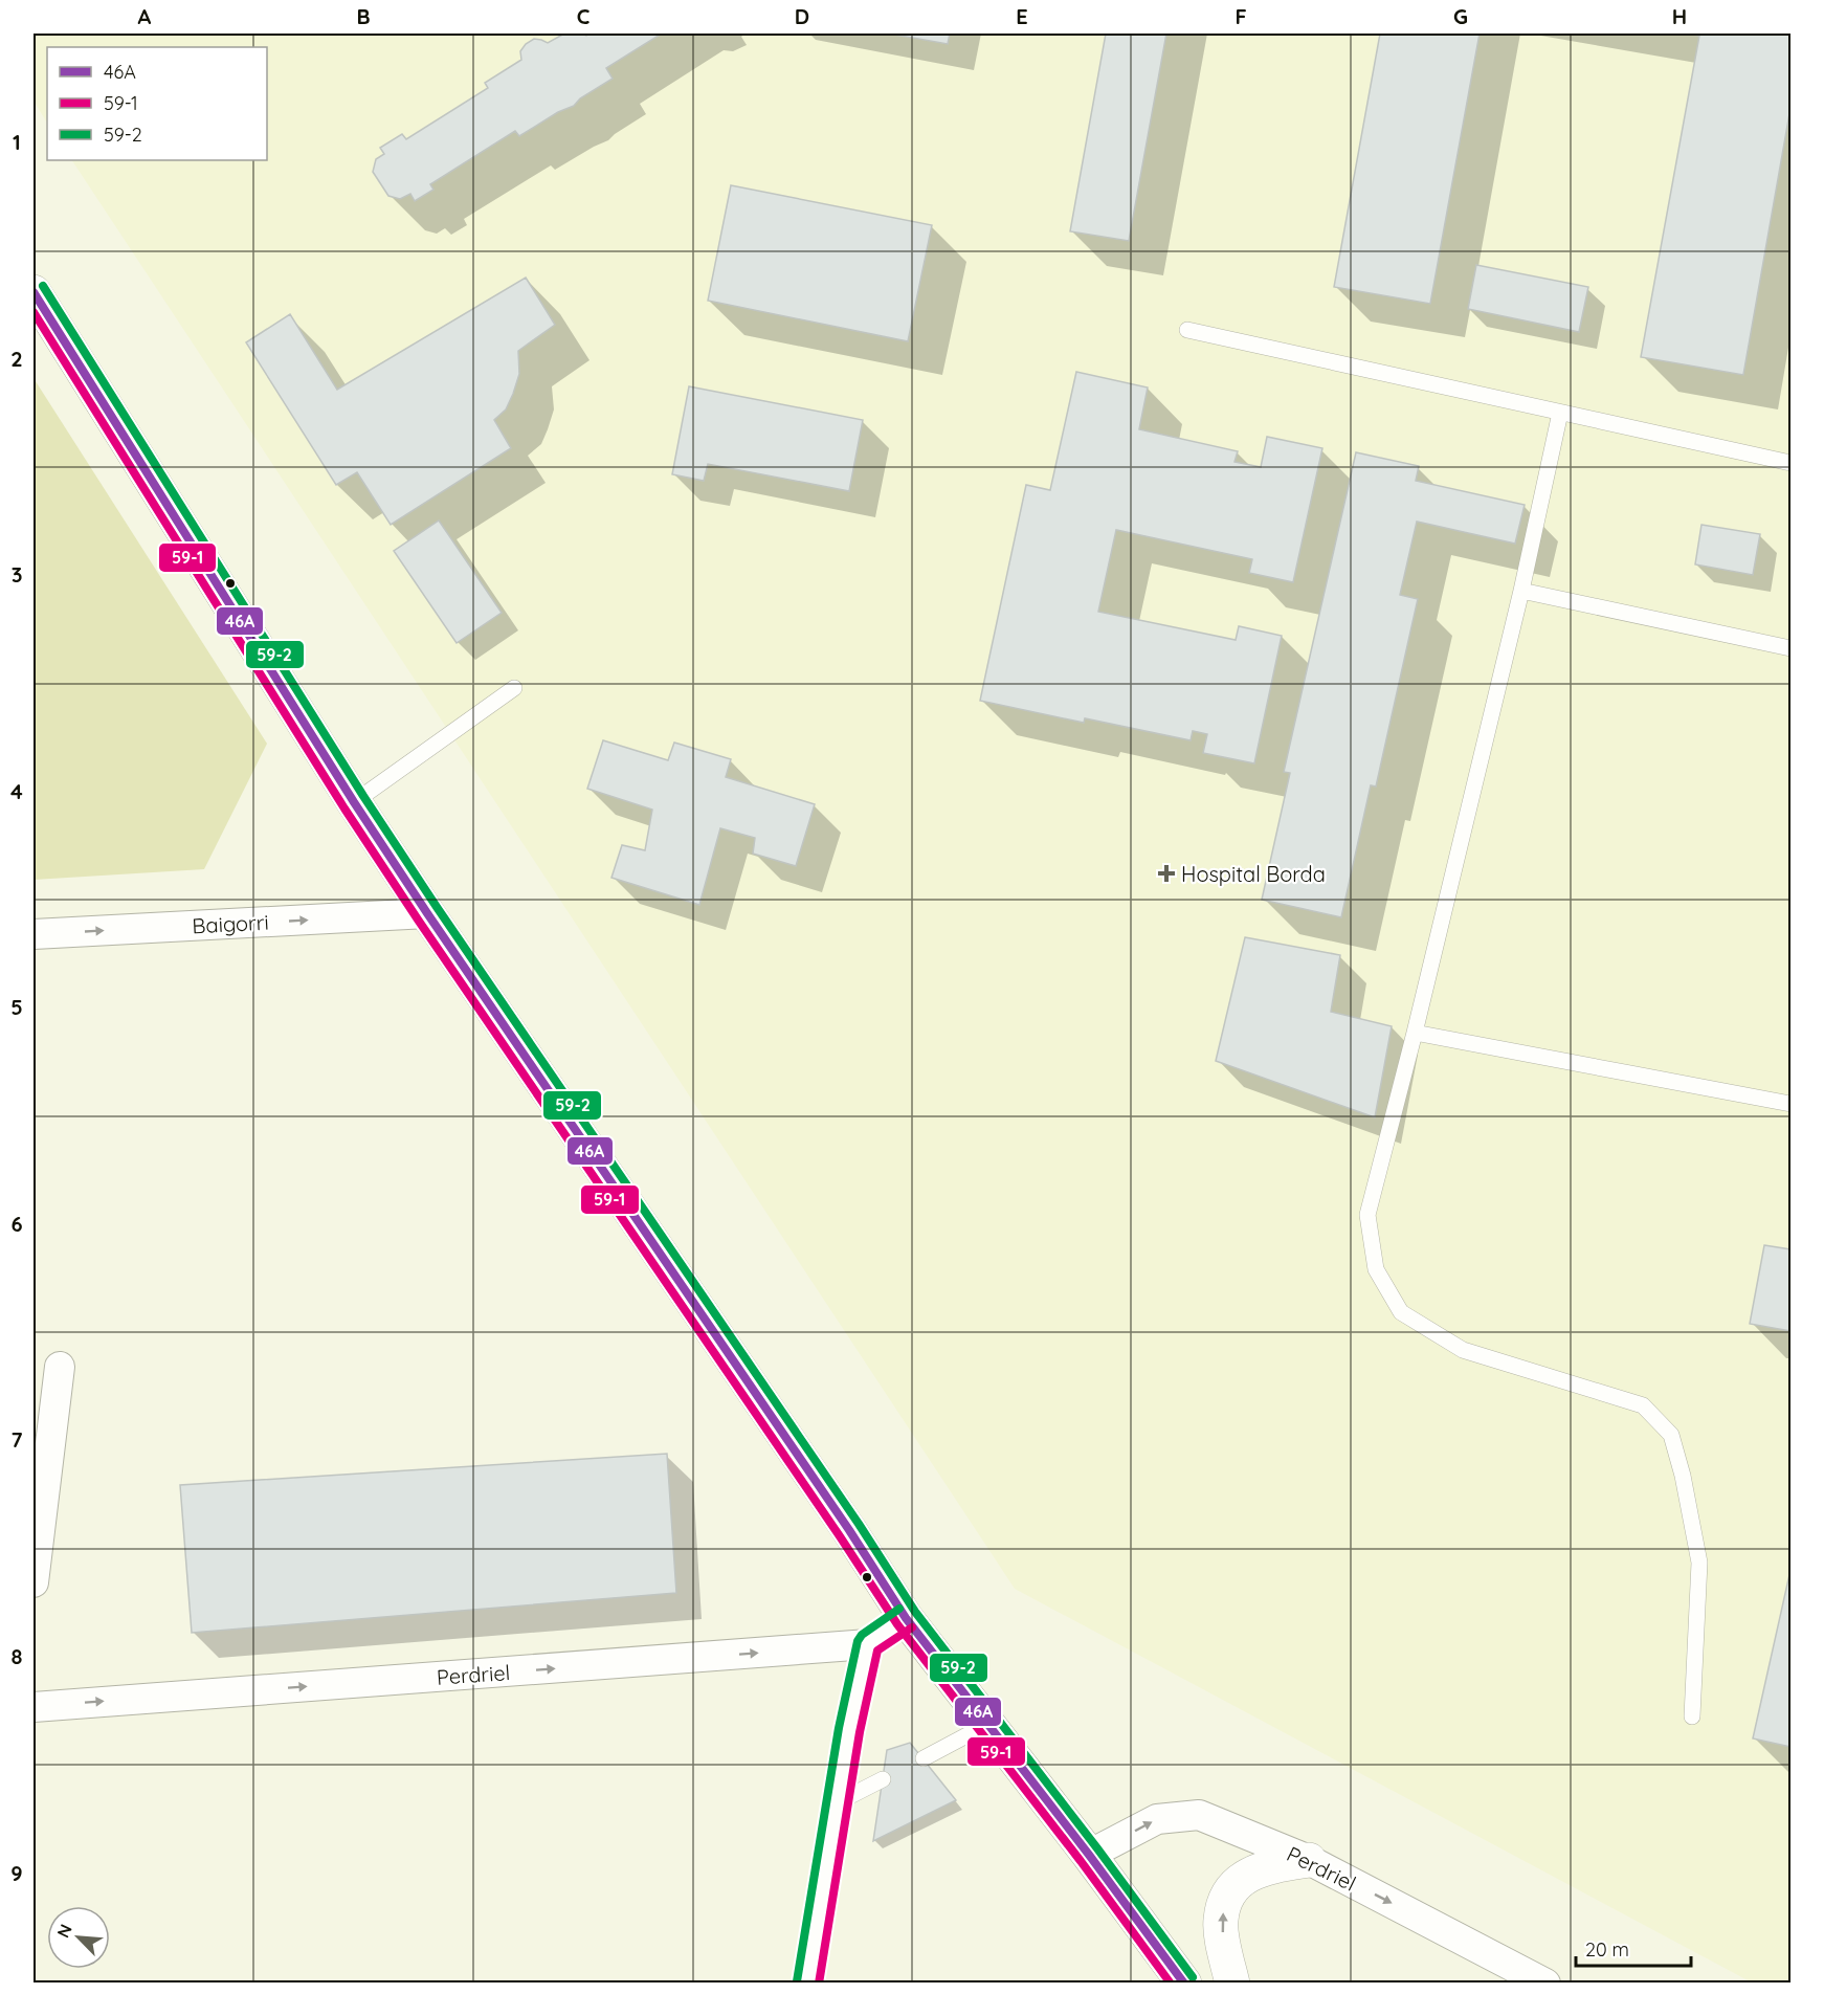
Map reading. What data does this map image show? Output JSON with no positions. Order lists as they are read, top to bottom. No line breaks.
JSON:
{"streets":{"street":["Baigorri","Perdriel"]},"one_way":["Baigorri","Perdriel"],"places":{"health":["Hospital Borda"]},"lines":["transit line 59-2","transit line 46A","transit line 59-1"],"legend":["46A","59-1","59-2"],"scale_bar":"20 m","north":"top left","grid":{"columns":["A","B","C","D","E","F","G","H"],"rows":["1","2","3","4","5","6","7","8","9"]}}
